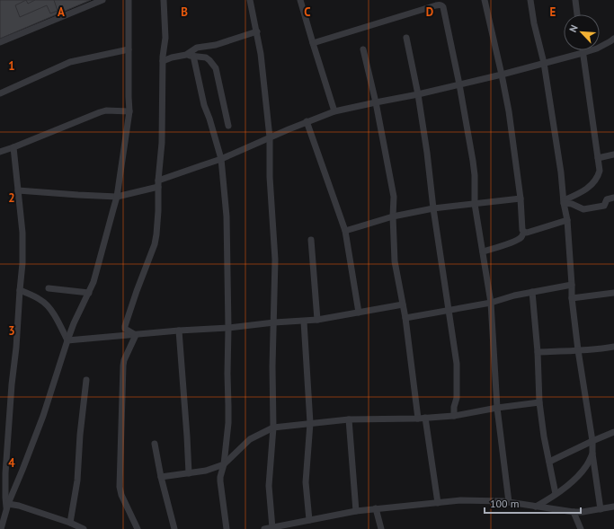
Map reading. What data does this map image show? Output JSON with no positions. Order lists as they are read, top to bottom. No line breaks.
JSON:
{"scale_bar":"100 m","north":"top left","grid":{"columns":["A","B","C","D","E"],"rows":["1","2","3","4"]}}
